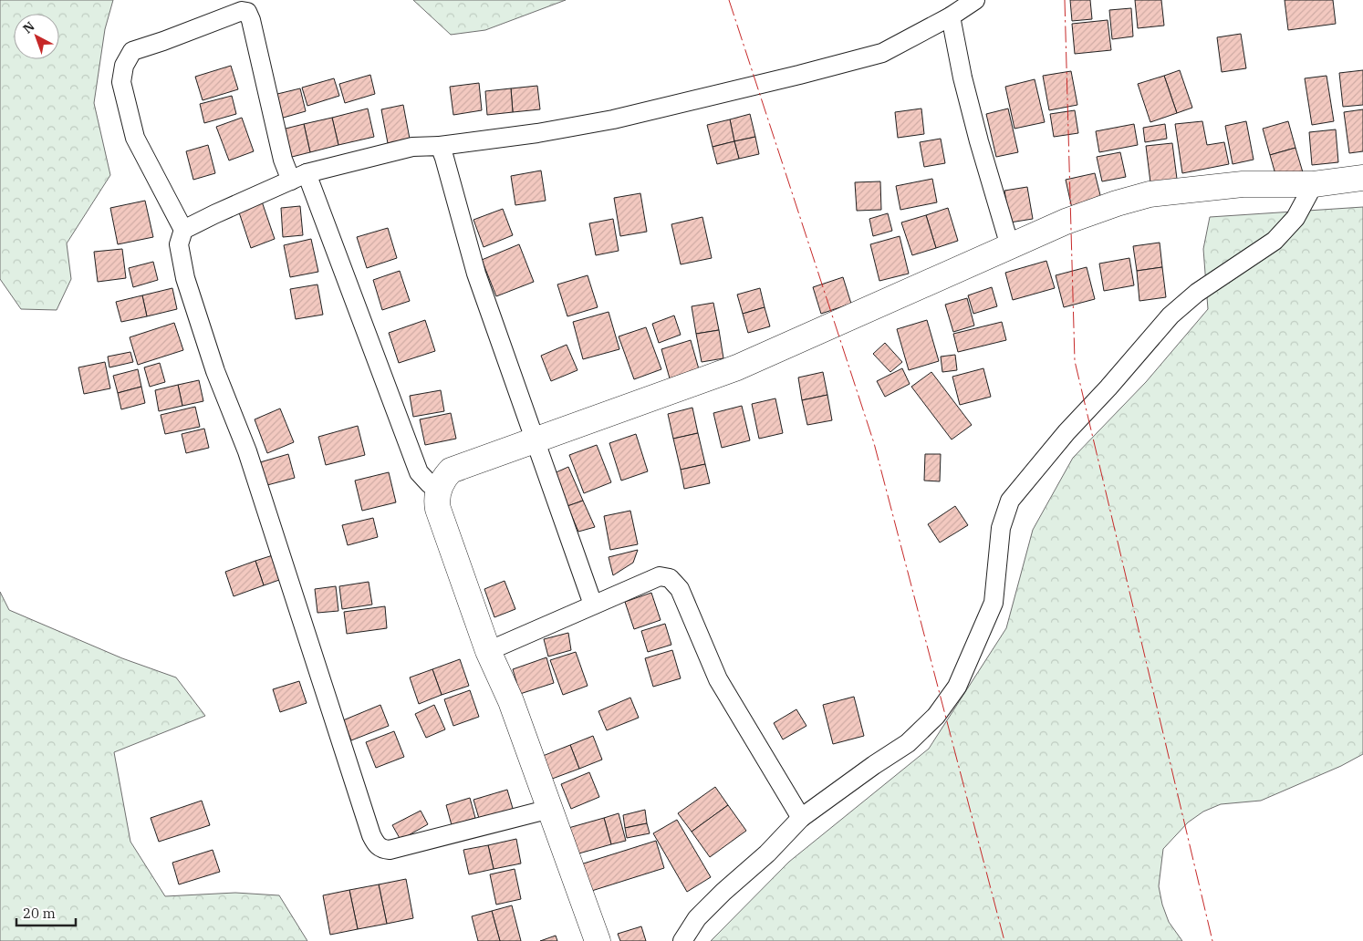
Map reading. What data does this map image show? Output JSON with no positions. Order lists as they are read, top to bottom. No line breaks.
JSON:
{"scale_bar":"20 m","north":"top left"}
